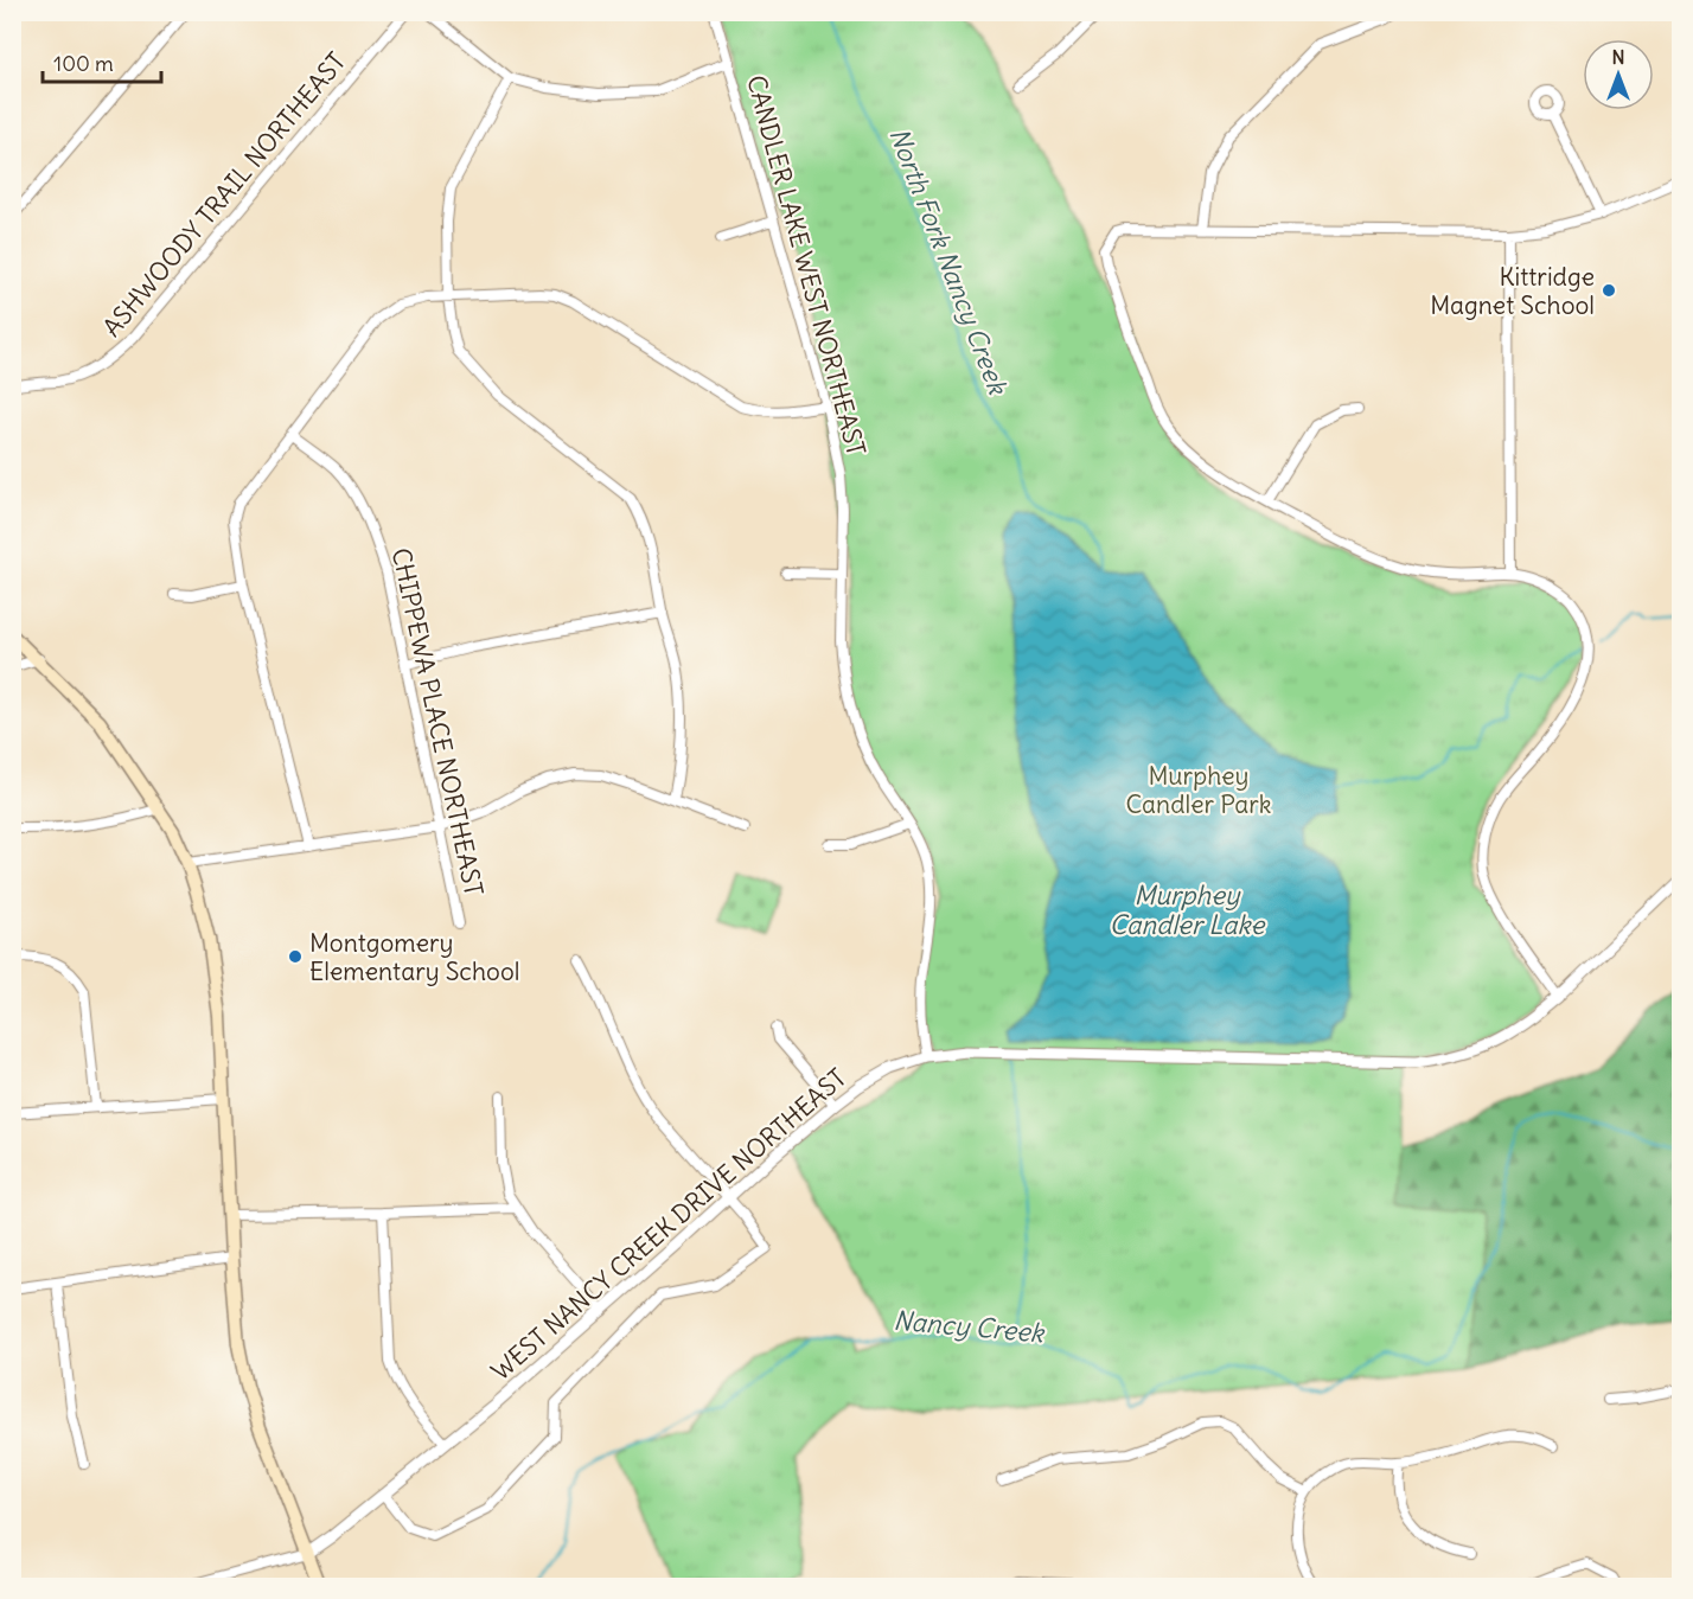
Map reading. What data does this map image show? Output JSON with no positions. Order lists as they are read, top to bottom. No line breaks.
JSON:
{"streets":{"street":["ASHWOODY TRAIL NORTHEAST","CANDLER LAKE WEST NORTHEAST","CHIPPEWA PLACE NORTHEAST","WEST NANCY CREEK DRIVE NORTHEAST"]},"crossings":[["CANDLER LAKE WEST NORTHEAST","WEST NANCY CREEK DRIVE NORTHEAST"]],"water":["North Fork Nancy Creek","Murphey Candler Lake","Nancy Creek"],"parks":["Murphey Candler Park"],"places":["Kittridge Magnet School","Montgomery Elementary School"],"scale_bar":"100 m","north":"top"}
